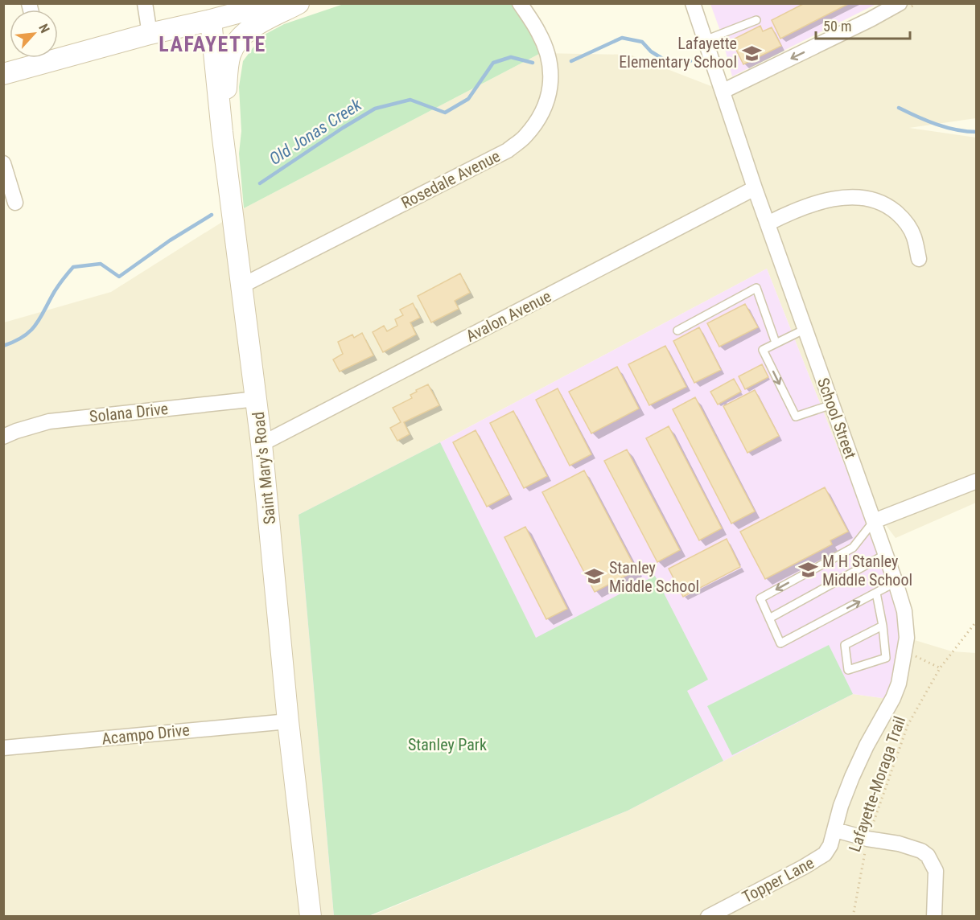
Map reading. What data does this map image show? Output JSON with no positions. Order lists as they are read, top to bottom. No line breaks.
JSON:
{"streets":{"street":["Rosedale Avenue","Avalon Avenue","Solana Drive","School Street","Saint Mary's Road","Acampo Drive","Topper Lane"],"path":["Lafayette-Moraga Trail"]},"crossings":[["Rosedale Avenue","Saint Mary's Road"],["Avalon Avenue","School Street"],["Avalon Avenue","Saint Mary's Road"],["Solana Drive","Saint Mary's Road"],["School Street","Topper Lane"],["Saint Mary's Road","Acampo Drive"]],"districts":["LAFAYETTE"],"water":["Old Jonas Creek"],"parks":["Stanley Park"],"places":{"school or university":["Lafayette Elementary School","M H Stanley Middle School","Stanley Middle School"]},"scale_bar":"50 m","north":"top right"}
